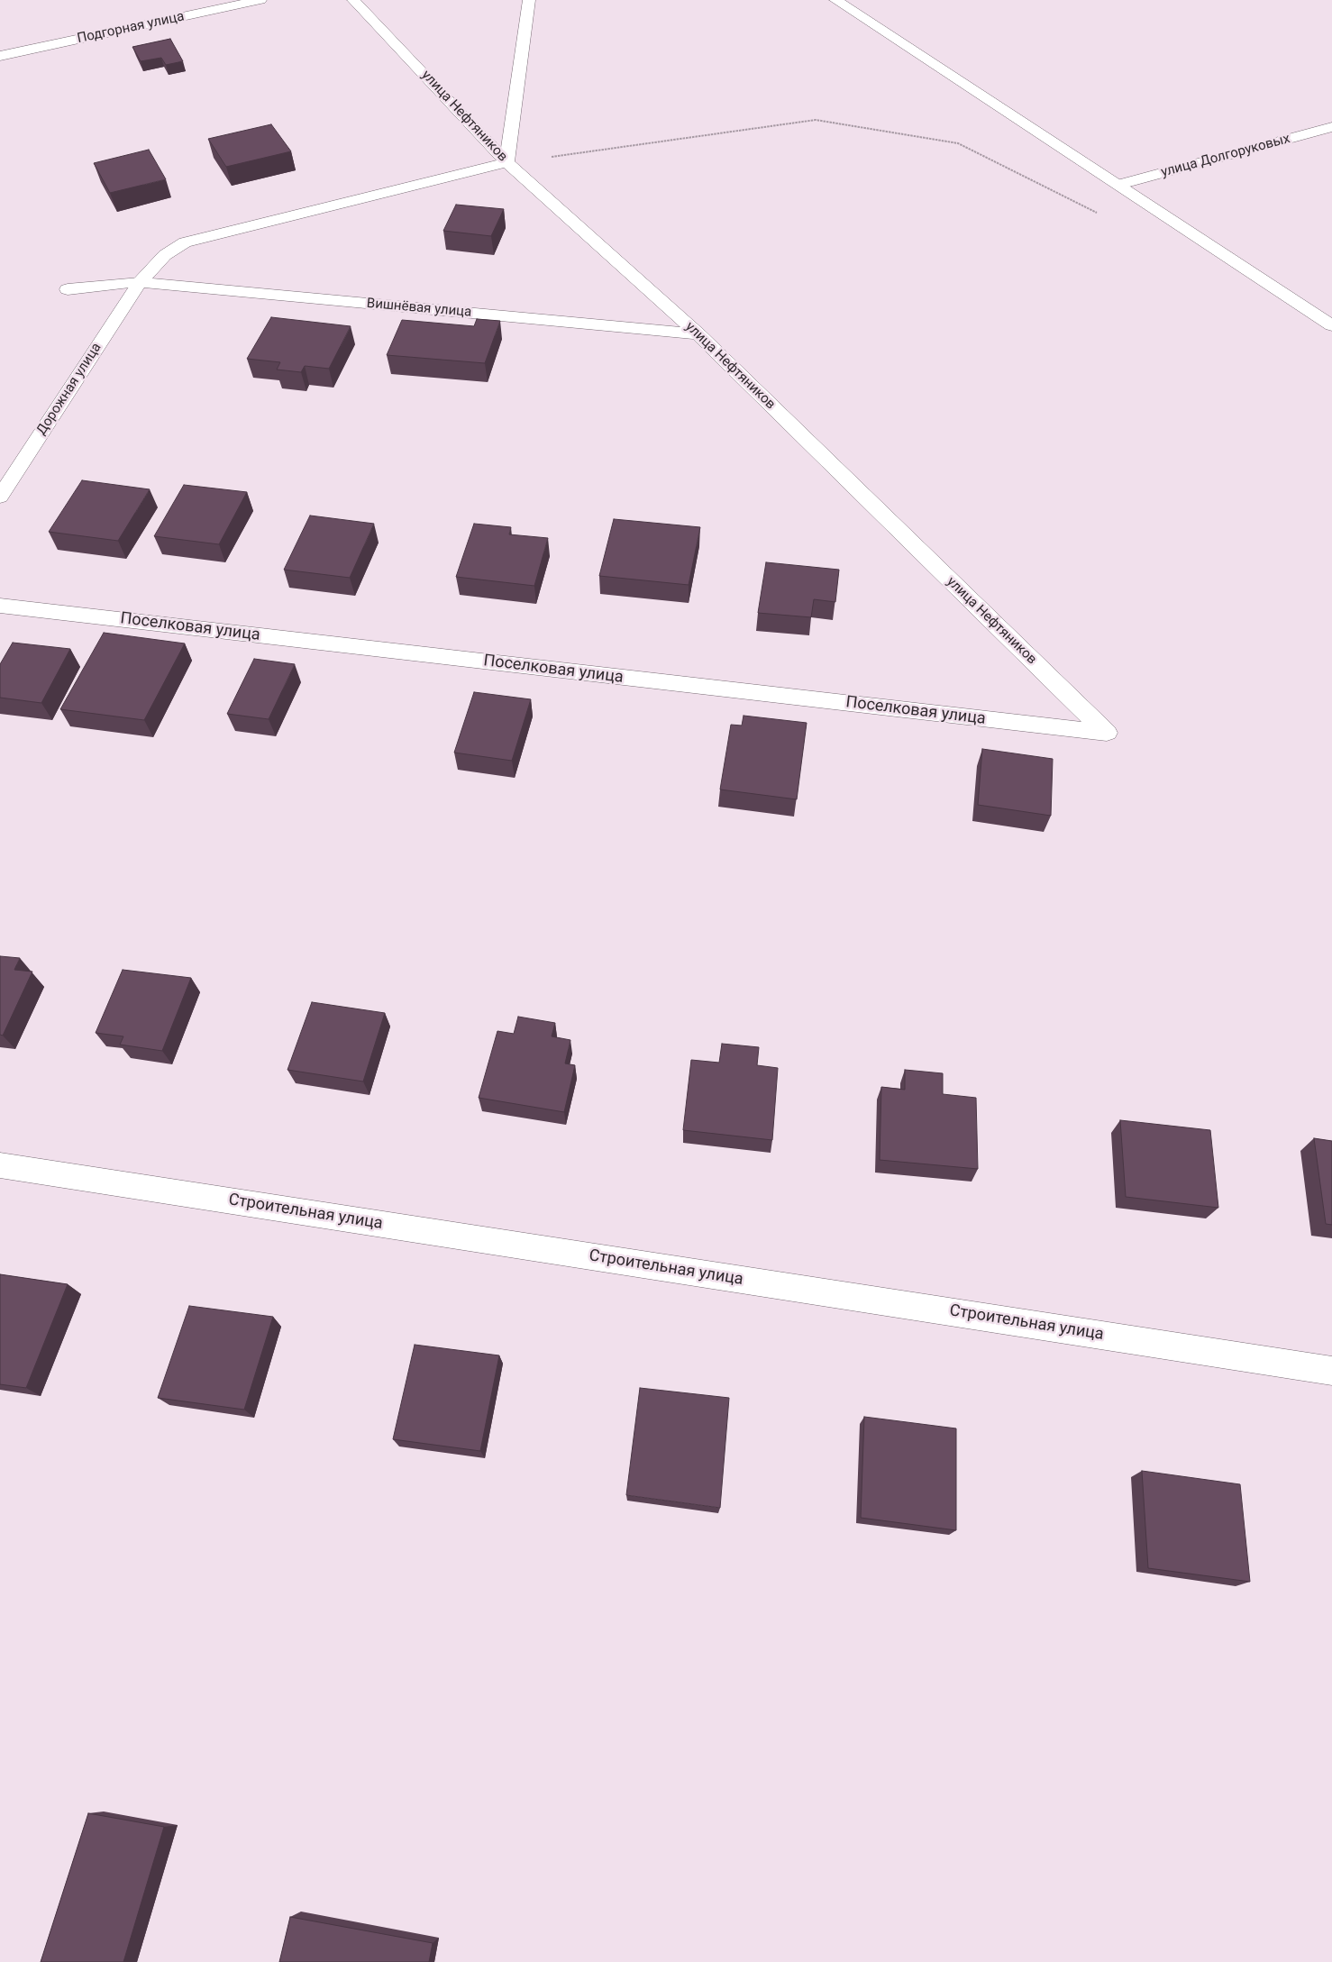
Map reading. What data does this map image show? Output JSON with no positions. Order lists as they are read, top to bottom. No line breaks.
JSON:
{"streets":{"street":["Подгорная улица","улица Нефтяников","улица Долгоруковых","Вишнёвая улица","Дорожная улица","Поселковая улица","Строительная улица"]},"crossings":[["улица Нефтяников","Вишнёвая улица"],["улица Нефтяников","Дорожная улица"],["улица Нефтяников","Поселковая улица"],["Вишнёвая улица","Дорожная улица"]]}
